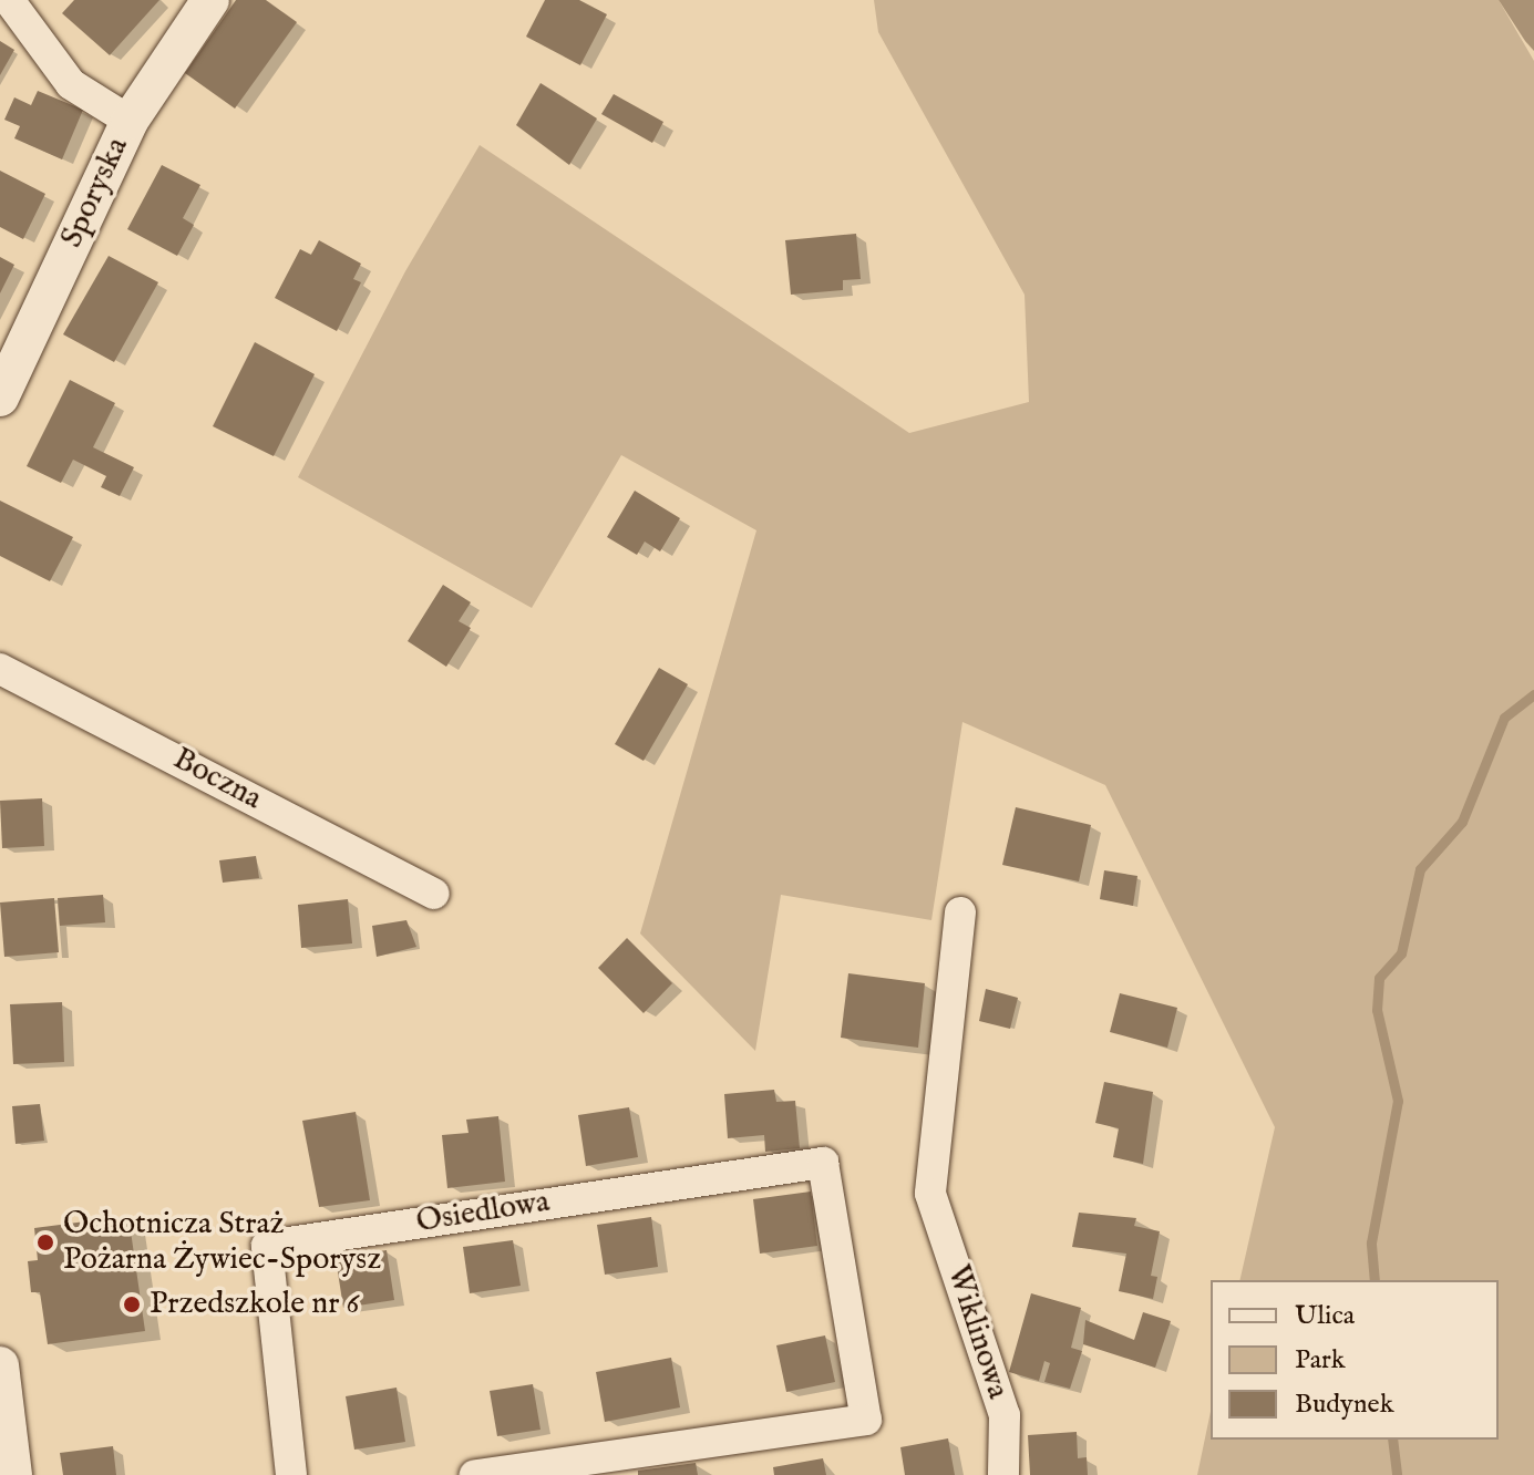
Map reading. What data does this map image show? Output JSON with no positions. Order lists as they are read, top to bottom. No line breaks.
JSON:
{"streets":{"street":["Sporyska","Boczna","Osiedlowa","Wiklinowa"]},"places":["Ochotnicza Straż Pożarna Żywiec-Sporysz","Przedszkole nr 6"],"legend":["Ulica","Park","Budynek"]}
